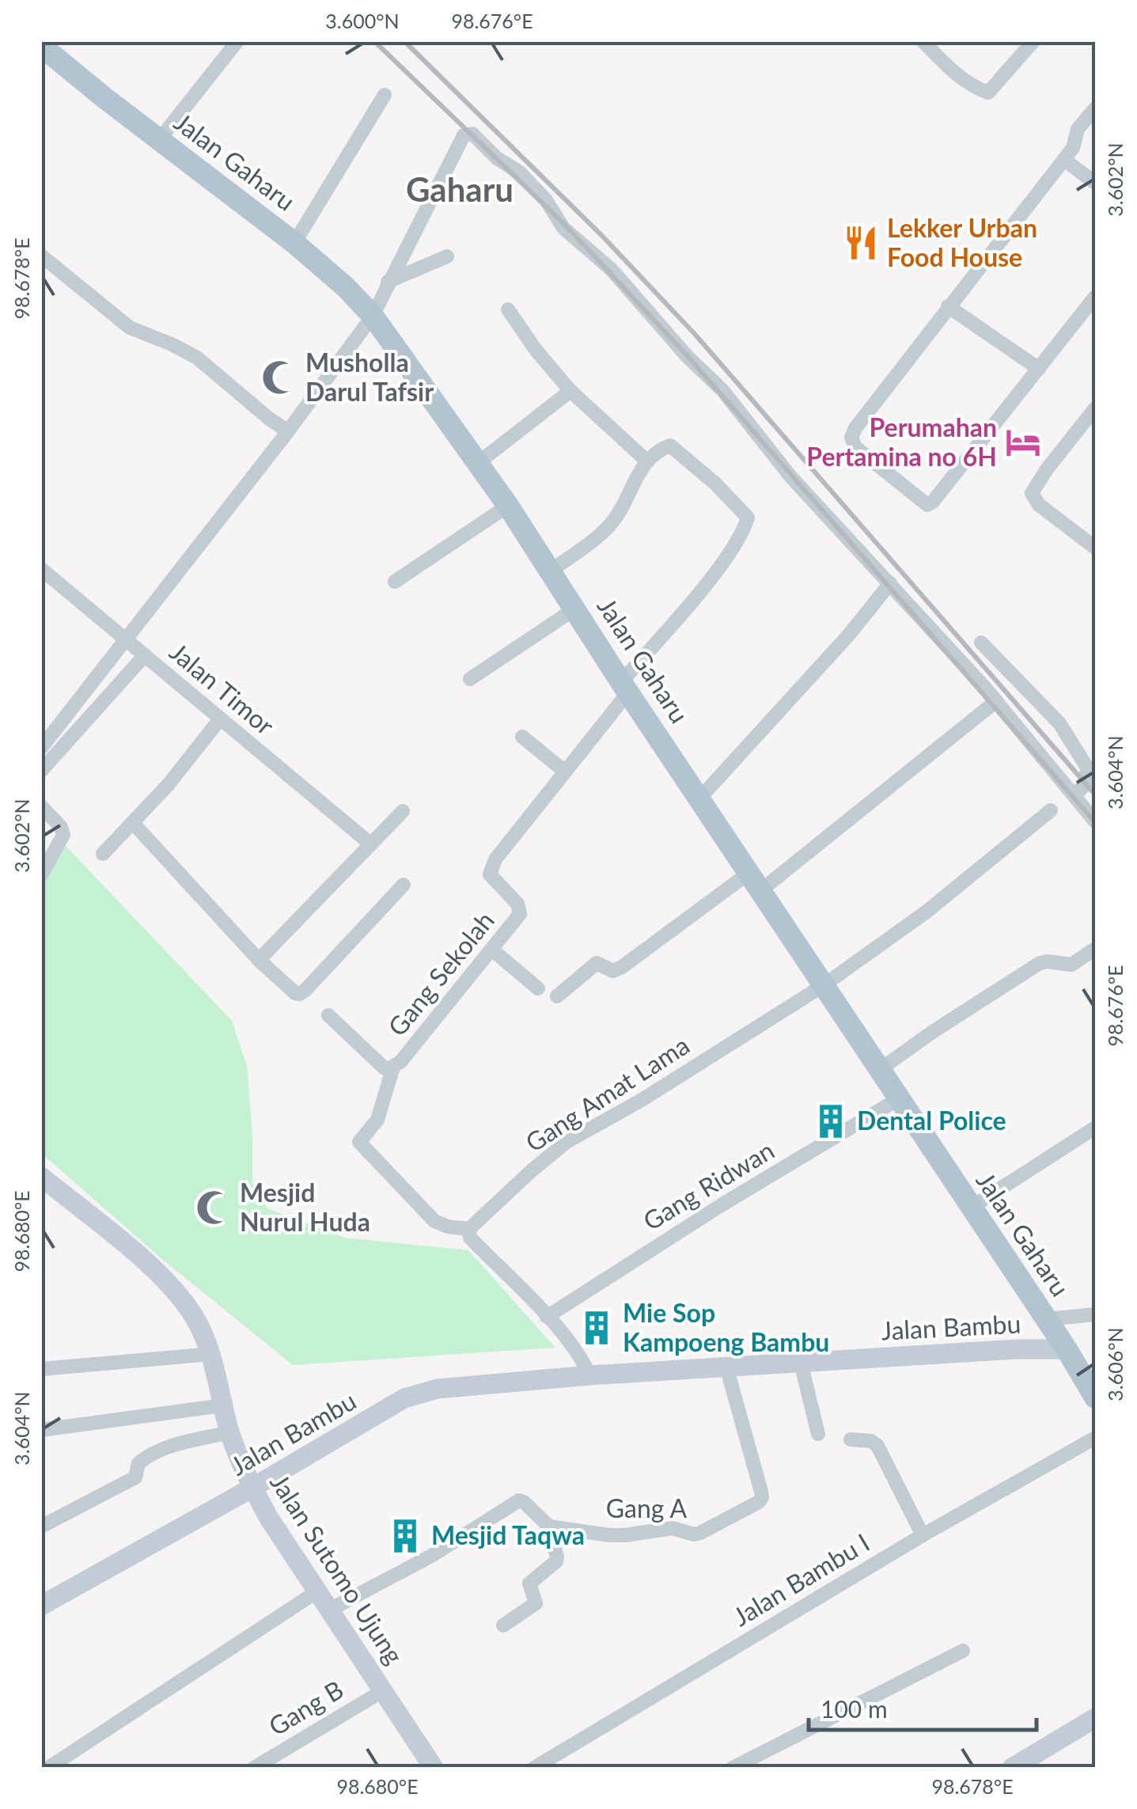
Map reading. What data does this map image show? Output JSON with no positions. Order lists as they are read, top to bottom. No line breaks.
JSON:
{"streets":{"main road":["Jalan Gaharu"],"street":["Jalan Timor","Gang Sekolah","Gang Amat Lama","Gang Ridwan","Jalan Bambu","Gang A","Jalan Sutomo Ujung","Jalan Bambu I","Gang B"]},"crossings":[["Jalan Gaharu","Gang Sekolah"],["Jalan Gaharu","Gang Amat Lama"],["Jalan Gaharu","Gang Ridwan"],["Jalan Gaharu","Jalan Bambu"],["Jalan Bambu","Gang A"],["Jalan Bambu","Jalan Sutomo Ujung"],["Jalan Sutomo Ujung","Gang B"]],"districts":["Gaharu"],"places":{"restaurant":["Lekker Urban Food House"],"mosque":["Musholla Darul Tafsir","Mesjid Nurul Huda"],"hotel":["Perumahan Pertamina no 6H"],"building":["Dental Police","Mie Sop Kampoeng Bambu","Mesjid Taqwa"]},"scale_bar":"100 m","coordinates":["3.600°N","98.676°E","3.602°N","98.678°E","3.604°N","98.680°E","3.606°N"]}
